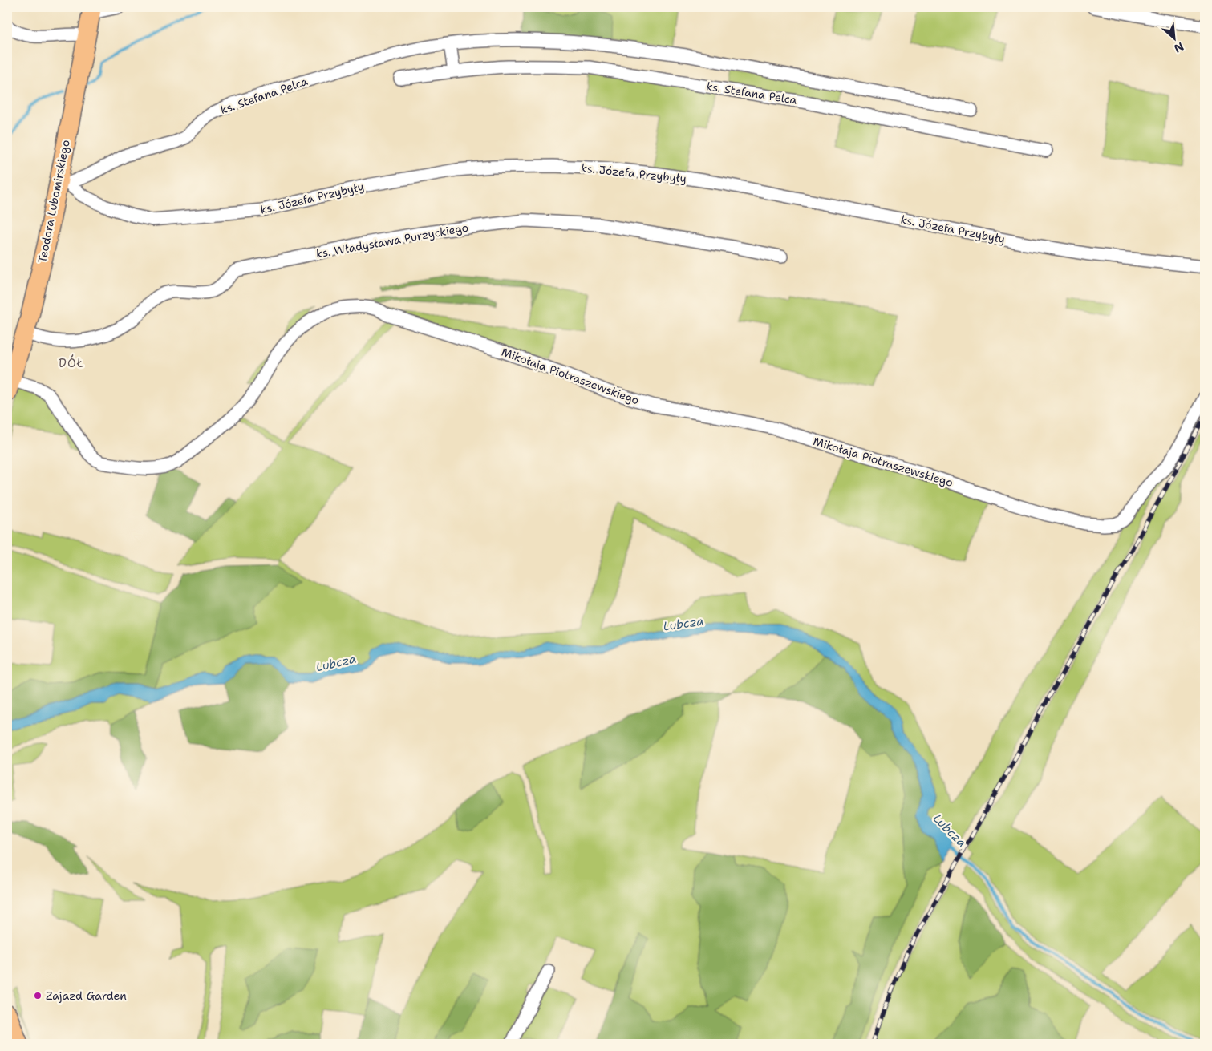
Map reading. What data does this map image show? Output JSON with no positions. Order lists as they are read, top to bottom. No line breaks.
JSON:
{"streets":{"highway":["Teodora Lubomirskiego"],"street":["ks. Stefana Pelca","ks. Józefa Przybyły","ks. Władysława Purzyckiego","Mikołaja Piotraszewskiego"]},"crossings":[["ks. Stefana Pelca","ks. Józefa Przybyły"],["ks. Stefana Pelca","Teodora Lubomirskiego"],["ks. Józefa Przybyły","Teodora Lubomirskiego"],["Teodora Lubomirskiego","ks. Władysława Purzyckiego"],["Teodora Lubomirskiego","Mikołaja Piotraszewskiego"]],"districts":["DÓŁ"],"water":["Lubcza"],"places":["Zajazd Garden"],"north":"bottom right"}
